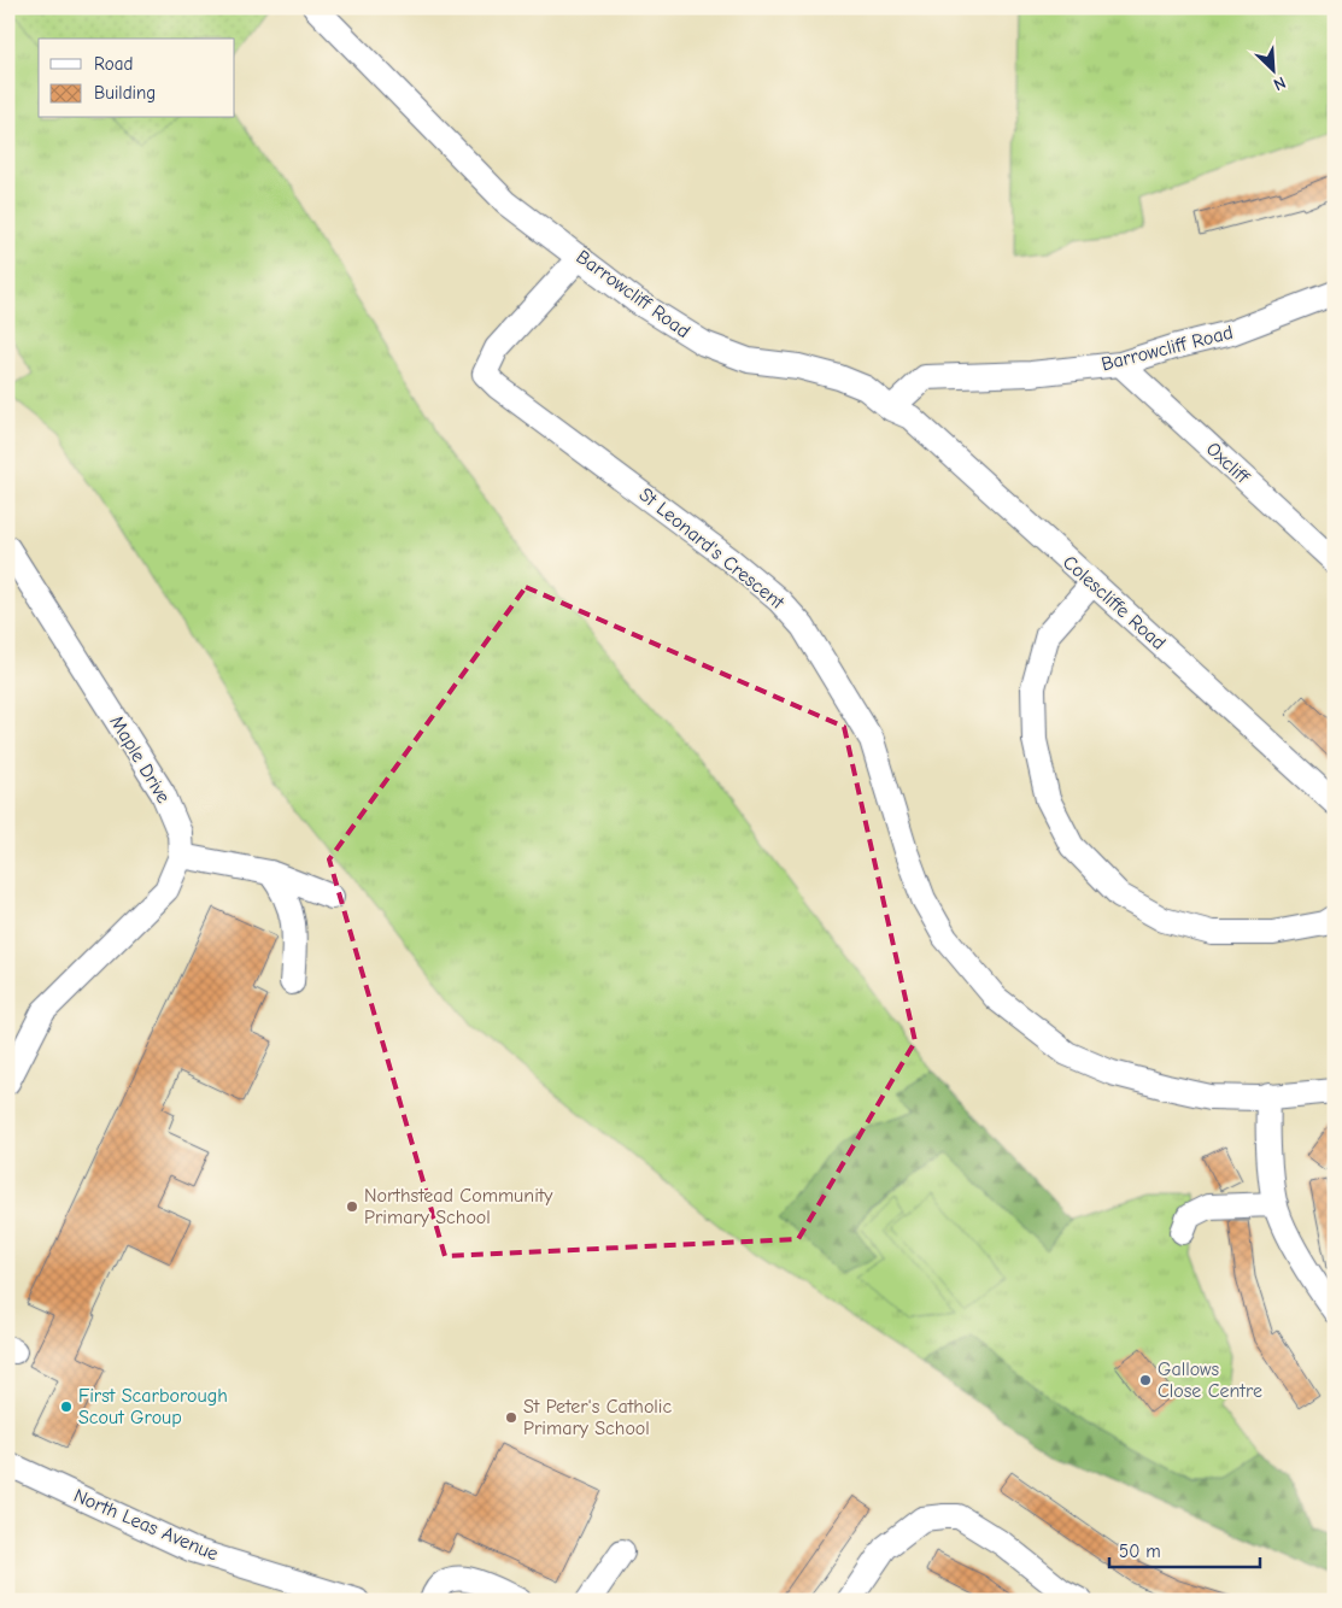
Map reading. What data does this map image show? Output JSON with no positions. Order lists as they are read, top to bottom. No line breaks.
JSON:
{"streets":{"street":["Barrowcliff Road","Oxcliff","St Leonard's Crescent","Colescliffe Road","Maple Drive","North Leas Avenue"]},"crossings":[["Barrowcliff Road","Oxcliff"],["Barrowcliff Road","St Leonard's Crescent"],["Barrowcliff Road","Colescliffe Road"]],"places":["Northstead Community Primary School","Gallows Close Centre","First Scarborough Scout Group","St Peter's Catholic Primary School"],"legend":["Road","Building"],"scale_bar":"50 m","north":"bottom right"}
